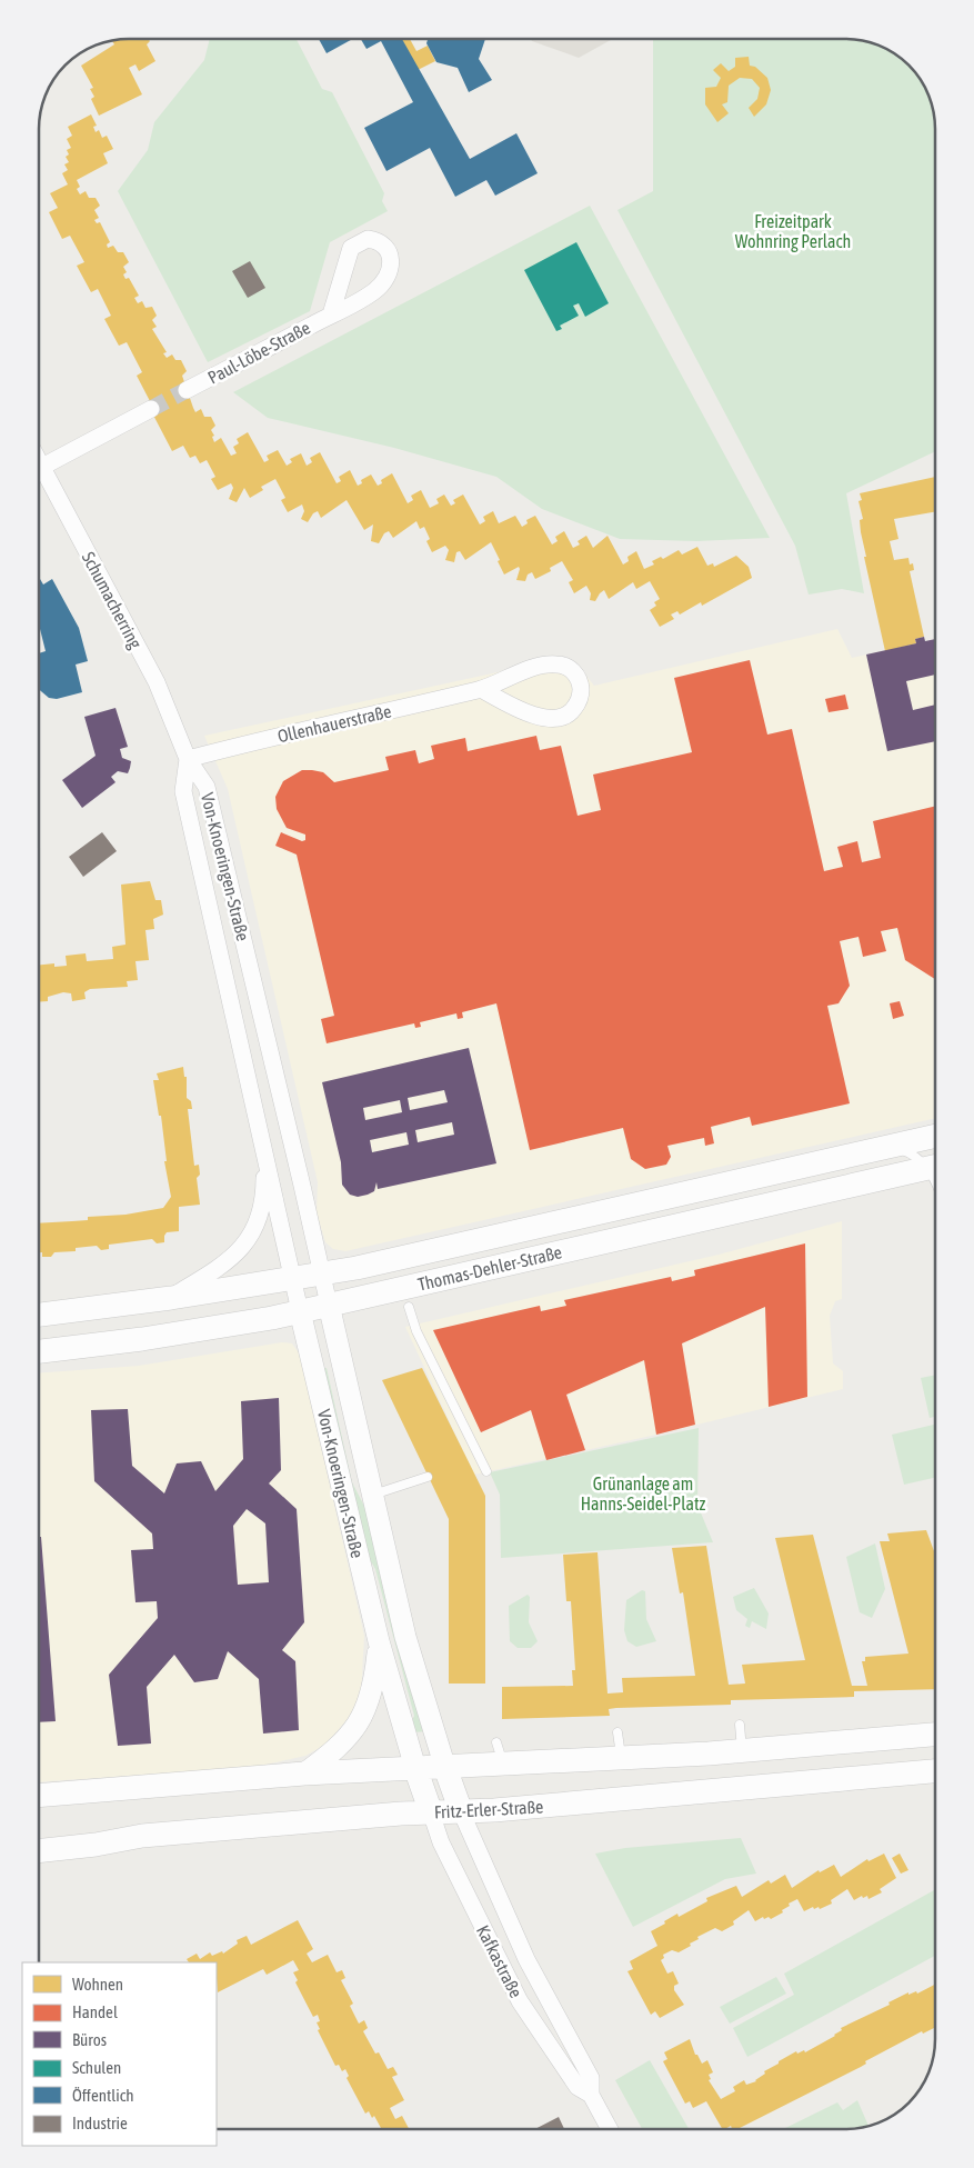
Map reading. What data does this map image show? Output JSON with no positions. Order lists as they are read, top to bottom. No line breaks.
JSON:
{"streets":{"main road":["Von-Knoeringen-Straße","Thomas-Dehler-Straße","Fritz-Erler-Straße"],"street":["Paul-Löbe-Straße","Schumacherring","Ollenhauerstraße","Kafkastraße"]},"crossings":[["Schumacherring","Ollenhauerstraße"],["Schumacherring","Von-Knoeringen-Straße"],["Ollenhauerstraße","Von-Knoeringen-Straße"],["Von-Knoeringen-Straße","Thomas-Dehler-Straße"],["Von-Knoeringen-Straße","Fritz-Erler-Straße"],["Von-Knoeringen-Straße","Kafkastraße"],["Fritz-Erler-Straße","Kafkastraße"]],"parks":["Freizeitpark Wohnring Perlach","Grünanlage am Hanns-Seidel-Platz"],"legend":["Wohnen","Handel","Büros","Schulen","Öffentlich","Industrie"]}
